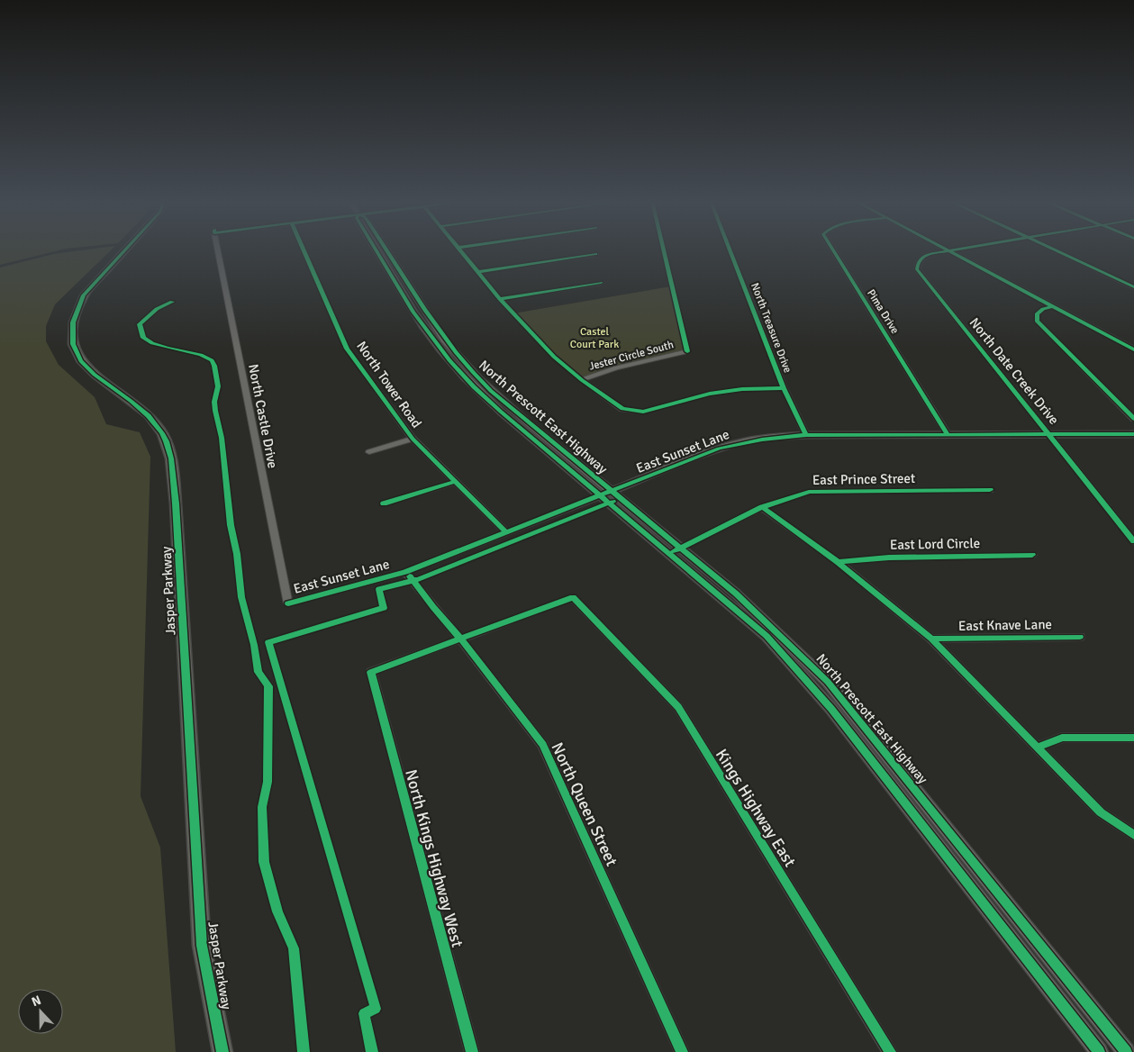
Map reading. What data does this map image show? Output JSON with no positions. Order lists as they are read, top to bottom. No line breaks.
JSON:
{"streets":{"main road":["Jasper Parkway"],"street":["Pima Drive","North Treasure Drive","Jester Circle South","North Date Creek Drive","North Tower Road","North Castle Drive","North Prescott East Highway","East Sunset Lane","East Prince Street","East Lord Circle","East Knave Lane","North Queen Street","Kings Highway East","North Kings Highway West"]},"crossings":[["Pima Drive","East Sunset Lane"],["North Treasure Drive","East Sunset Lane"],["North Date Creek Drive","East Sunset Lane"],["North Tower Road","East Sunset Lane"],["North Castle Drive","East Sunset Lane"],["North Prescott East Highway","East Sunset Lane"],["North Prescott East Highway","East Prince Street"],["East Sunset Lane","North Queen Street"],["North Queen Street","Kings Highway East"],["North Queen Street","North Kings Highway West"],["Kings Highway East","North Kings Highway West"]],"parks":["Castel Court Park"],"north":"top"}
